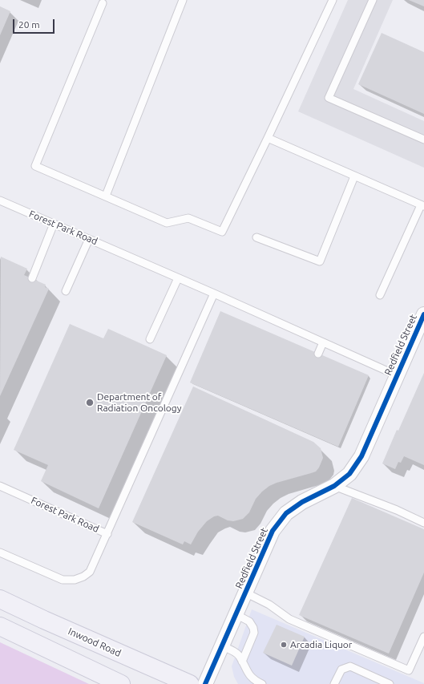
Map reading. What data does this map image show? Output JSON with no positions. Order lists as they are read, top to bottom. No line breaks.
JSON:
{"streets":{"main road":["Inwood Road"],"street":["Redfield Street"],"lane":["Forest Park Road"]},"crossings":[["Forest Park Road","Redfield Street"]],"places":["Department of Radiation Oncology","Arcadia Liquor"],"scale_bar":"20 m"}
